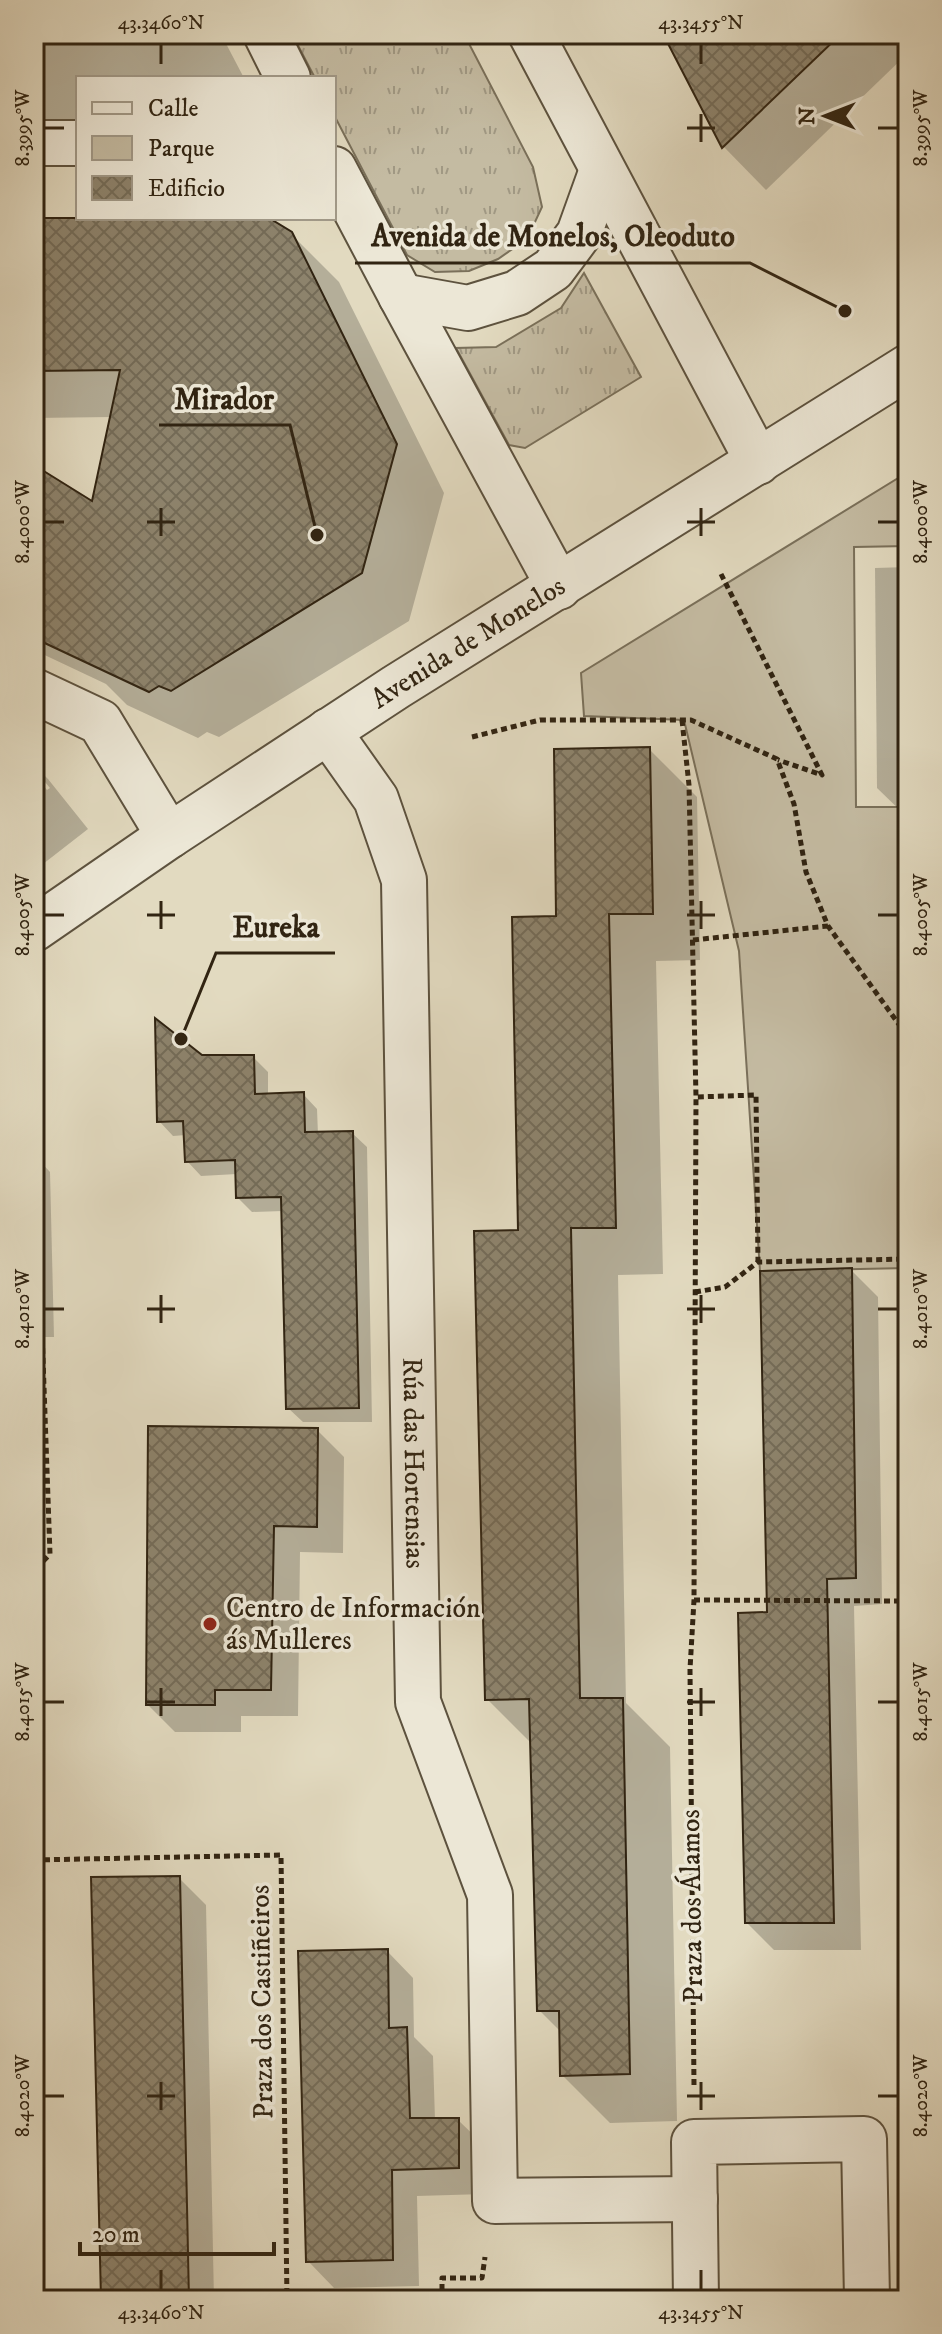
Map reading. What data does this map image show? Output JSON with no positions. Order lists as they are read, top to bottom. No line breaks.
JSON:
{"streets":{"street":["Avenida de Monelos","Rúa das Hortensias"],"path":["Praza dos Álamos","Praza dos Castiñeiros"]},"crossings":[["Avenida de Monelos","Rúa das Hortensias"]],"places":["Avenida de Monelos, Oleoduto","Mirador","Eureka","Centro de Información ás Mulleres"],"legend":["Calle","Parque","Edificio"],"scale_bar":"20 m","north":"left","coordinates":["43.3460°N","43.3455°N","8.3995°W","8.4000°W","8.4005°W","8.4010°W","8.4015°W","8.4020°W"]}
